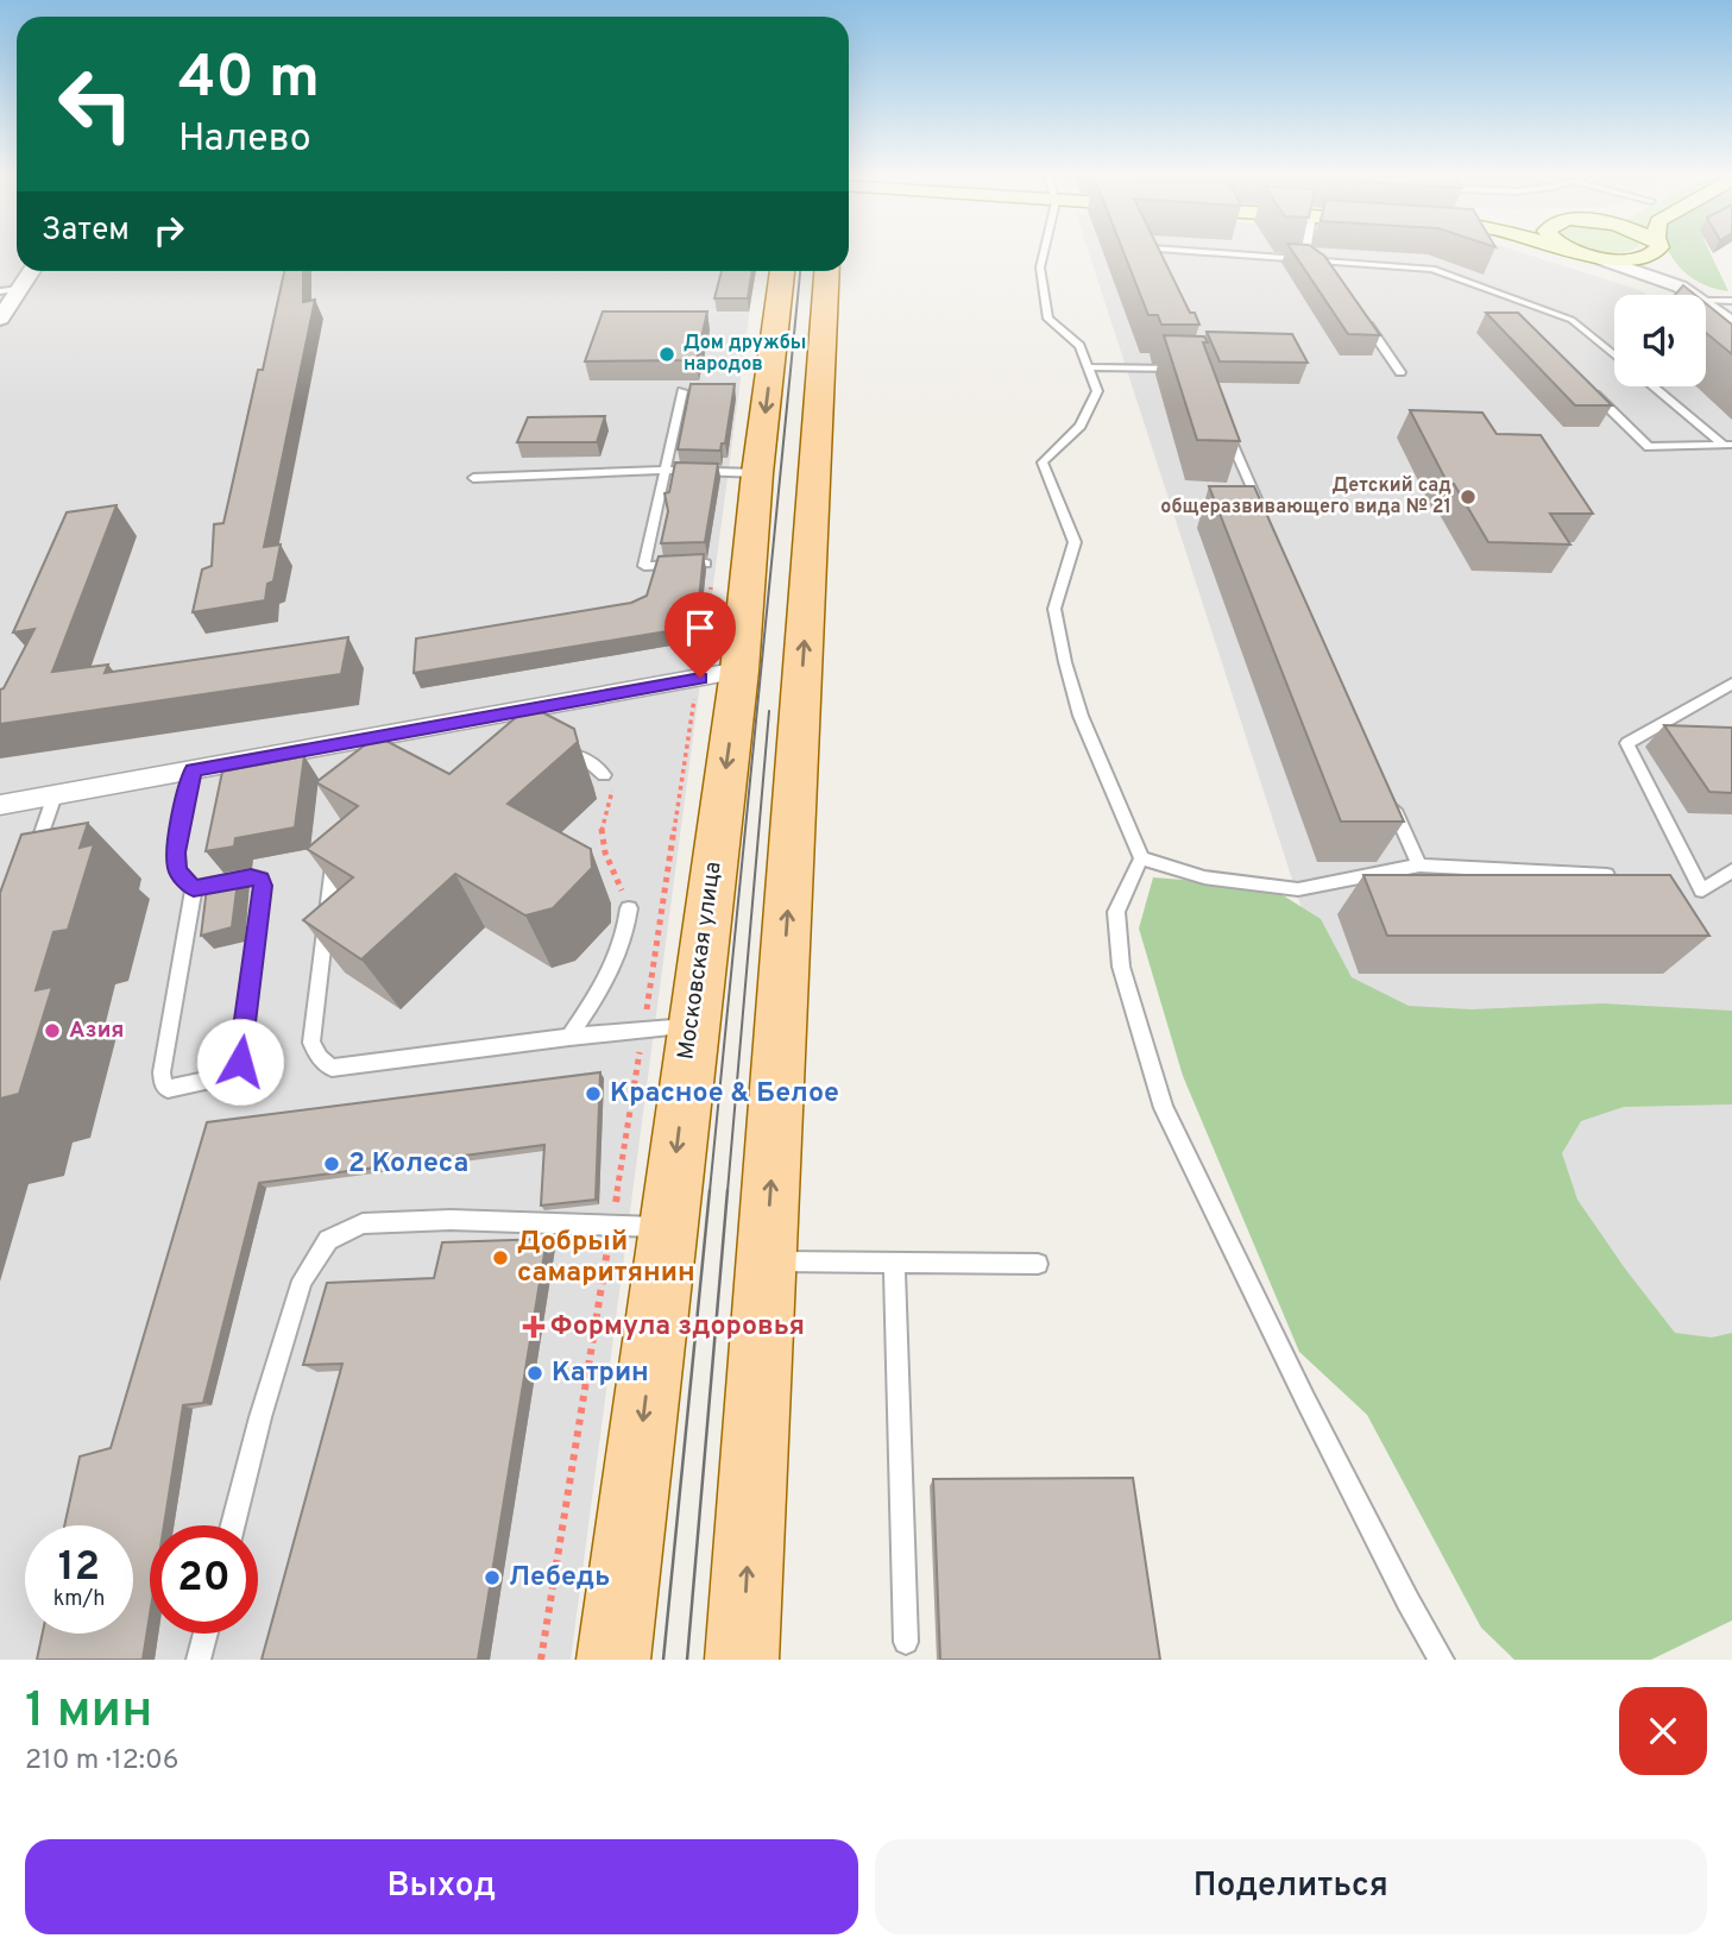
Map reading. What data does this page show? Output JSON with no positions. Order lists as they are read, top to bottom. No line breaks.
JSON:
{"streets":{"main road":["Московская улица"]},"places":{"other":["Дом дружбы народов","Детский сад общеразвивающего вида № 21","Азия","Красное & Белое","2 Колеса","Добрый самаритянин","Катрин","Лебедь"],"health":["Формула здоровья"]},"page":{"turn":["40 m","Налево"],"then":"Затем","speed":"12 km/h","limit":"20","heading":["1 мин","210 m · 12:06"],"buttons":["Выход","Поделиться"]}}
